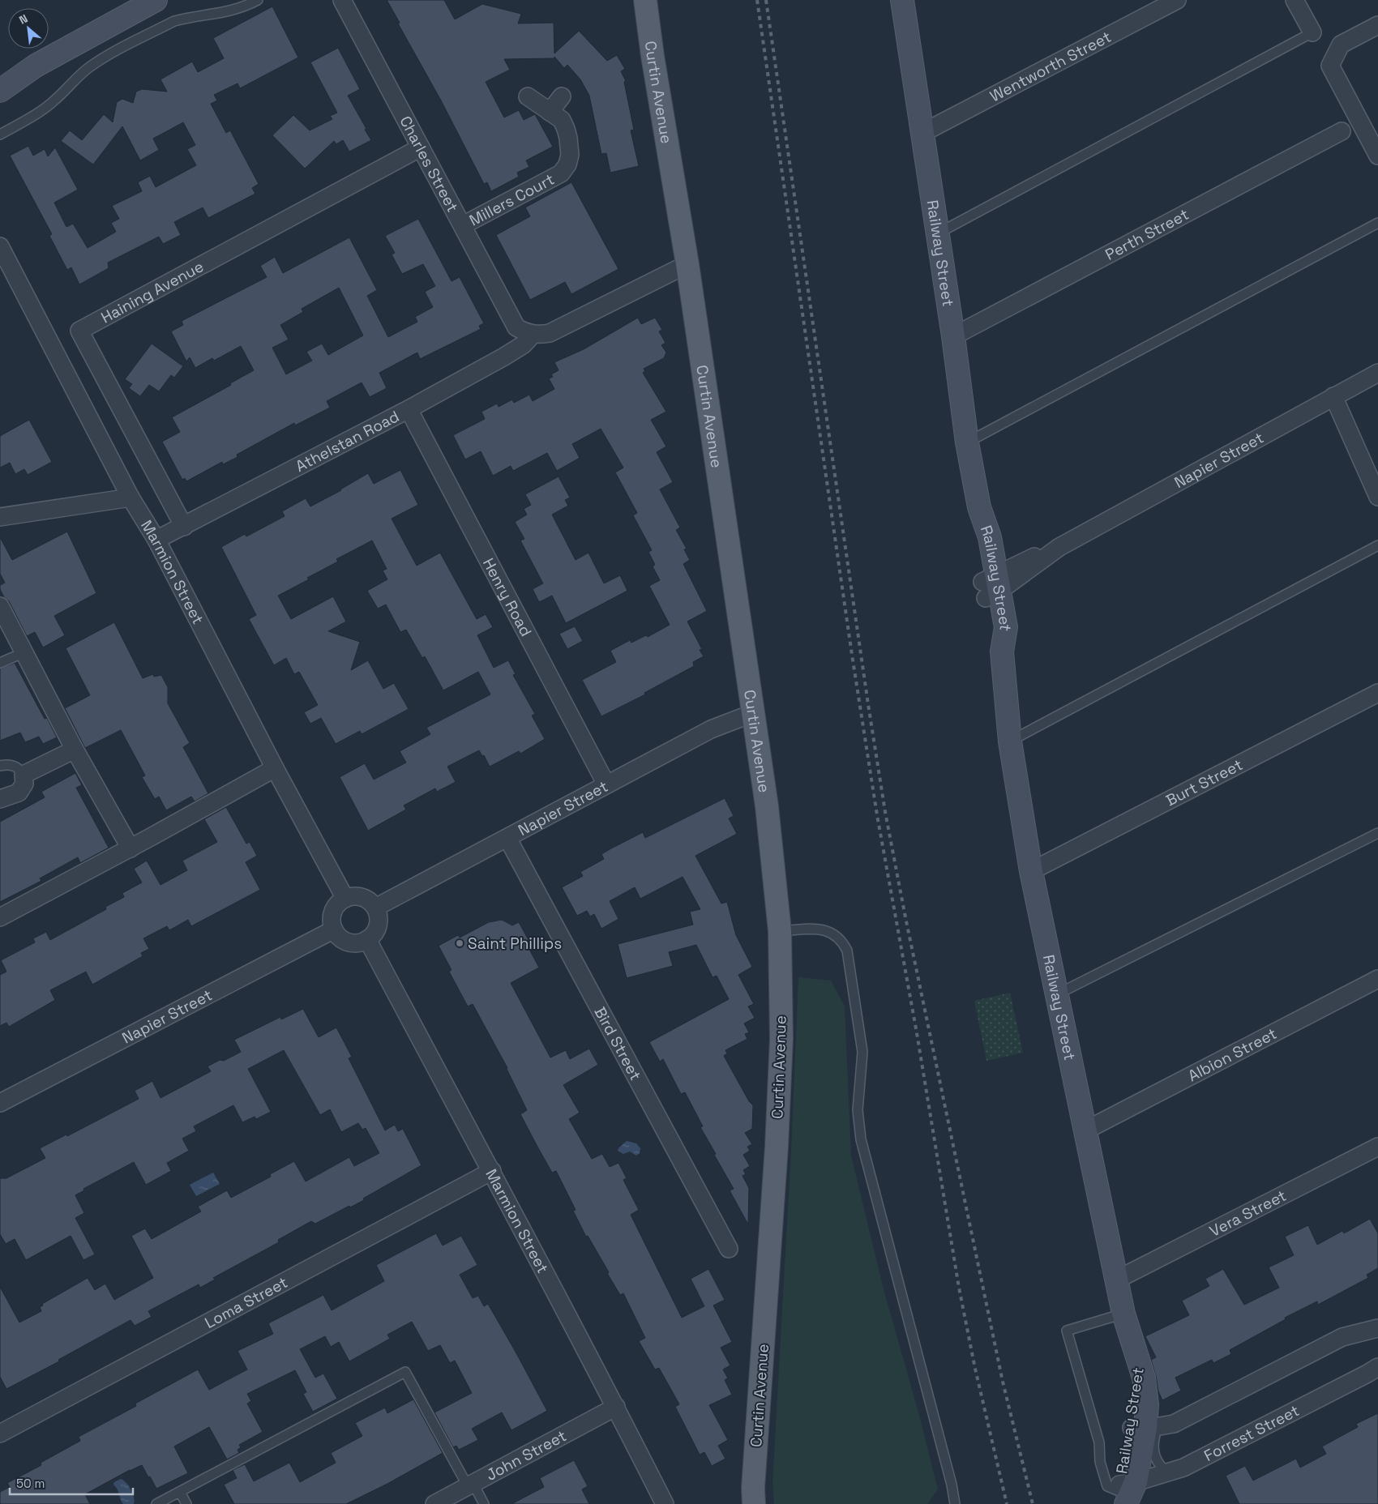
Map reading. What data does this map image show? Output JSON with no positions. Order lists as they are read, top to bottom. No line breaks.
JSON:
{"streets":{"main road":["Curtin Avenue"],"street":["Wentworth Street","Charles Street","Millers Court","Perth Street","Railway Street","Haining Avenue","Athelstan Road","Napier Street","Marmion Street","Henry Road","Burt Street","Bird Street","Albion Street","Vera Street","Loma Street","Forrest Street","John Street"]},"crossings":[["Wentworth Street","Railway Street"],["Curtin Avenue","Napier Street"],["Charles Street","Millers Court"],["Charles Street","Haining Avenue"],["Charles Street","Athelstan Road"],["Perth Street","Railway Street"],["Railway Street","Napier Street"],["Railway Street","Burt Street"],["Railway Street","Albion Street"],["Railway Street","Vera Street"],["Railway Street","Forrest Street"],["Haining Avenue","Athelstan Road"],["Athelstan Road","Marmion Street"],["Athelstan Road","Henry Road"],["Napier Street","Marmion Street"],["Napier Street","Henry Road"],["Napier Street","Bird Street"],["Marmion Street","Loma Street"],["Marmion Street","John Street"]],"places":["Saint Phillips"],"scale_bar":"50 m","north":"top left"}
